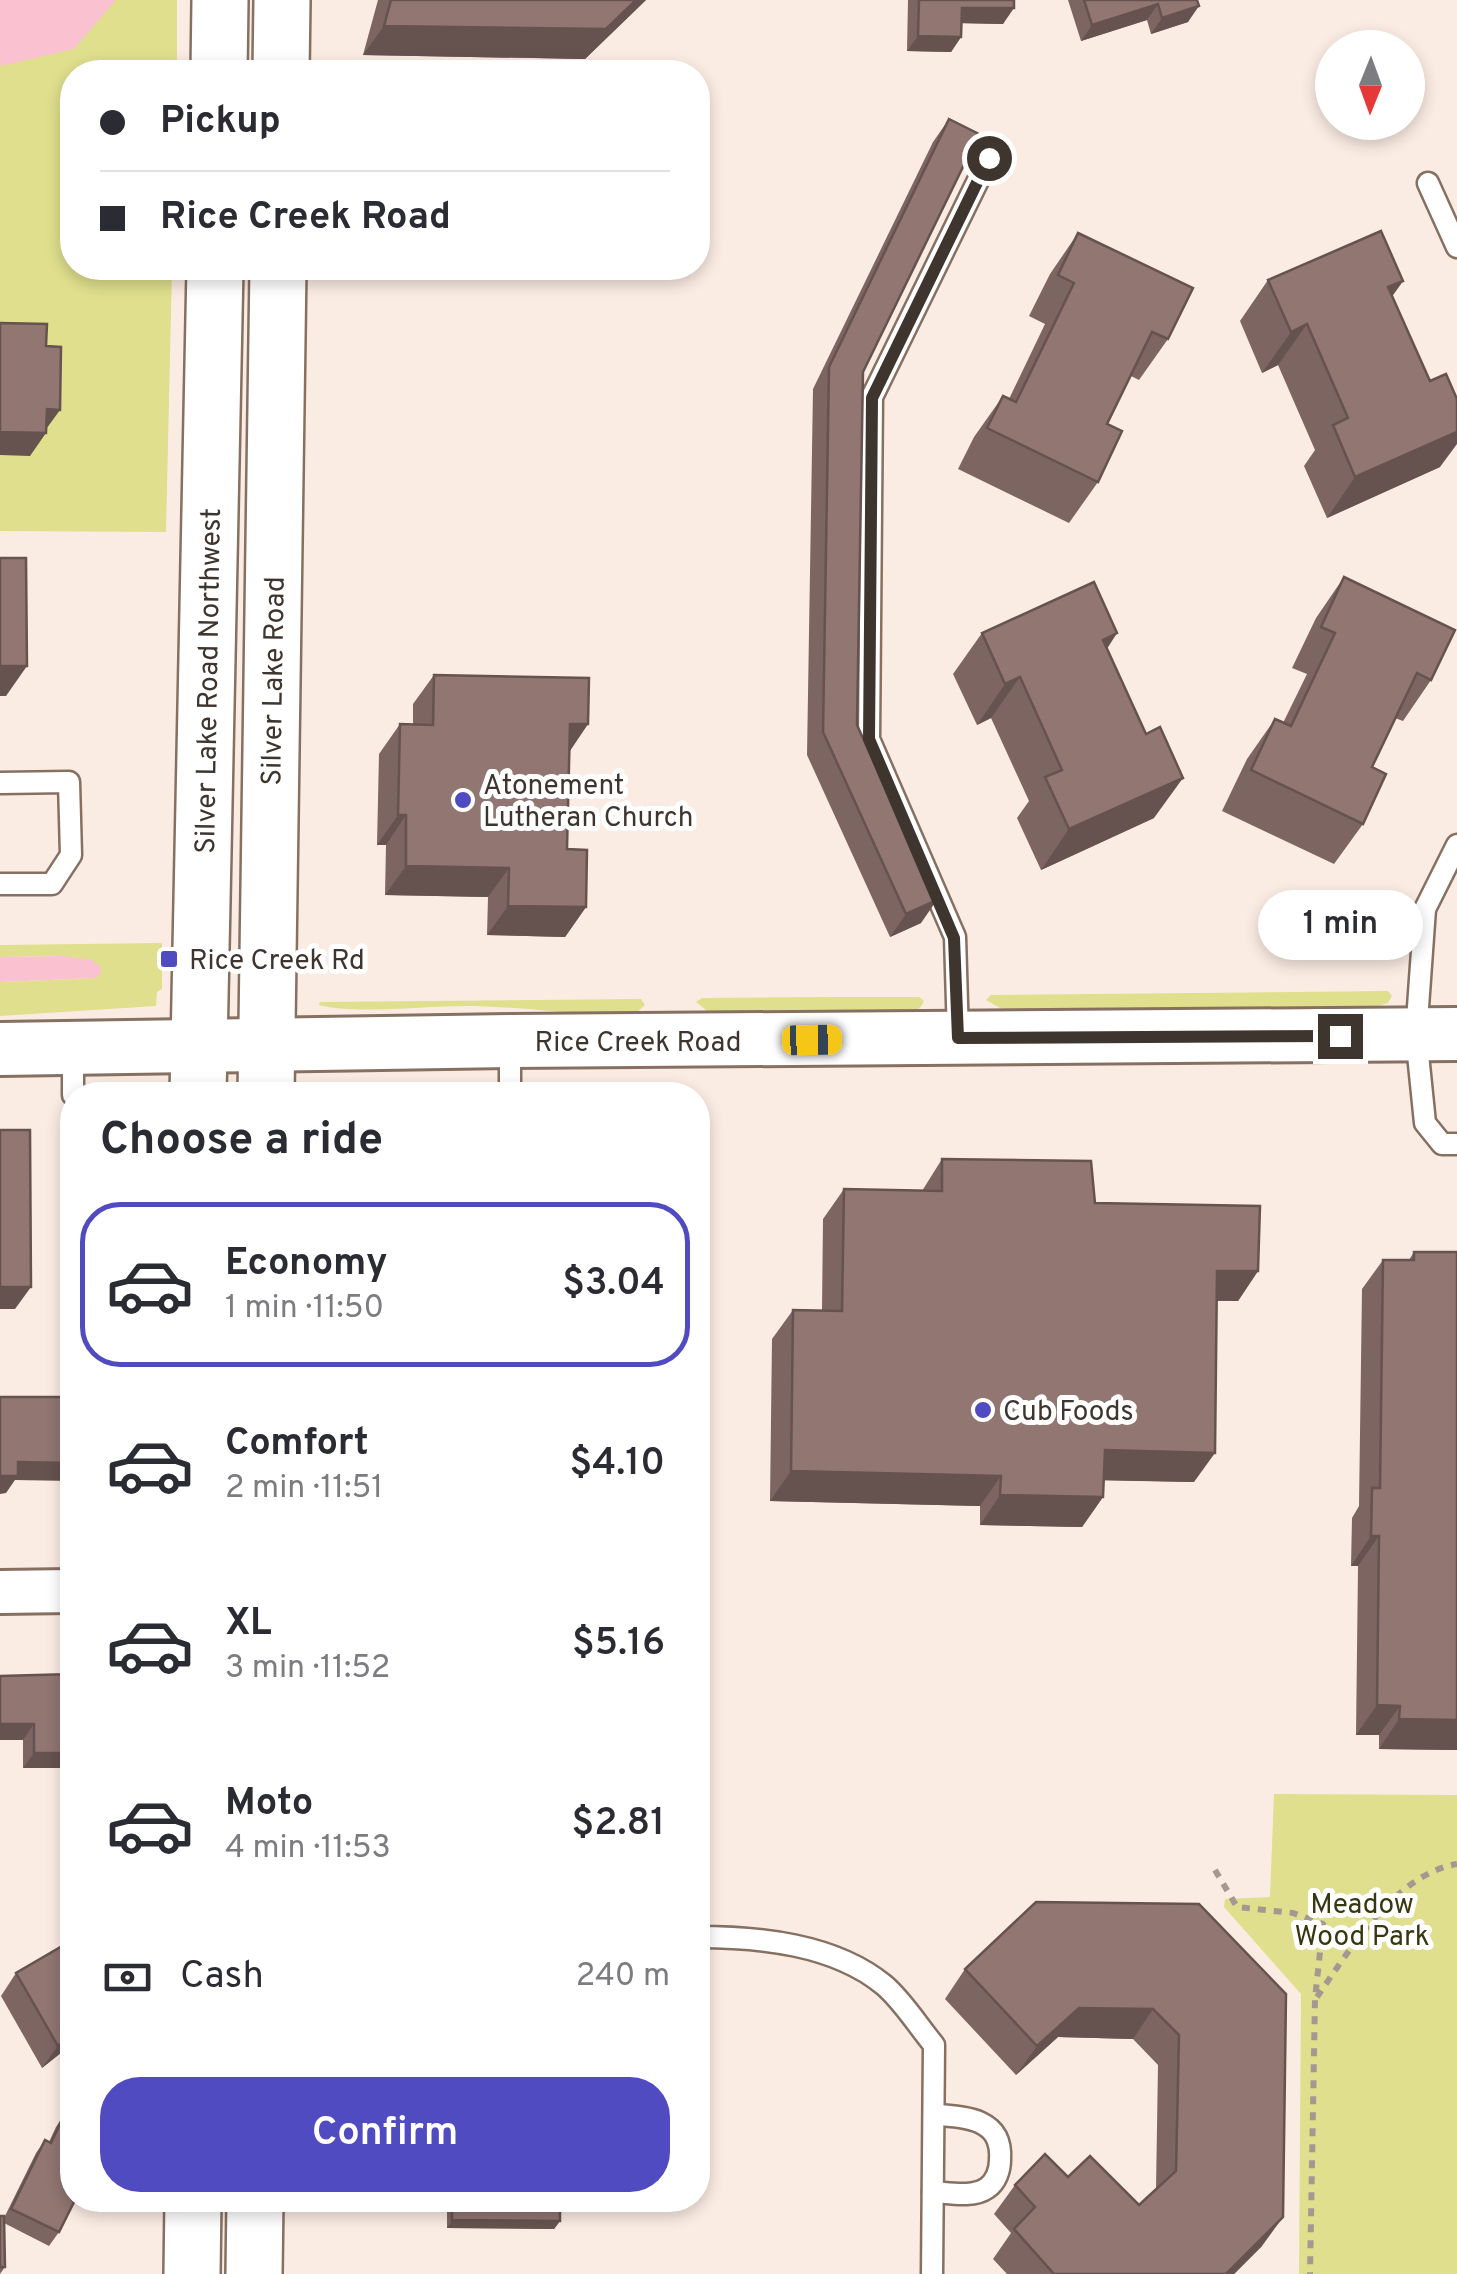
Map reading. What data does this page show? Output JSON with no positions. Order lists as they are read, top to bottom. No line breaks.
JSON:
{"streets":{"main road":["Silver Lake Road Northwest","Silver Lake Road"],"street":["Rice Creek Road"]},"crossings":[["Silver Lake Road Northwest","Rice Creek Road"],["Silver Lake Road","Rice Creek Road"]],"parks":["Meadow Wood Park"],"places":{"other":["Atonement Lutheran Church","Cub Foods"],"transit":["Rice Creek Rd"]},"north":"bottom","page":{"banner":["Pickup","Rice Creek Road"],"bubble":"1 min","heading":"Choose a ride","list":[{"name":"Economy","note":"1 min · 11:50","value":"$3.04"},{"name":"Comfort","note":"2 min · 11:51","value":"$4.10"},{"name":"XL","note":"3 min · 11:52","value":"$5.16"},{"name":"Moto","note":"4 min · 11:53","value":"$2.81"}],"pay":["Cash","240 m"],"buttons":"Confirm"}}
